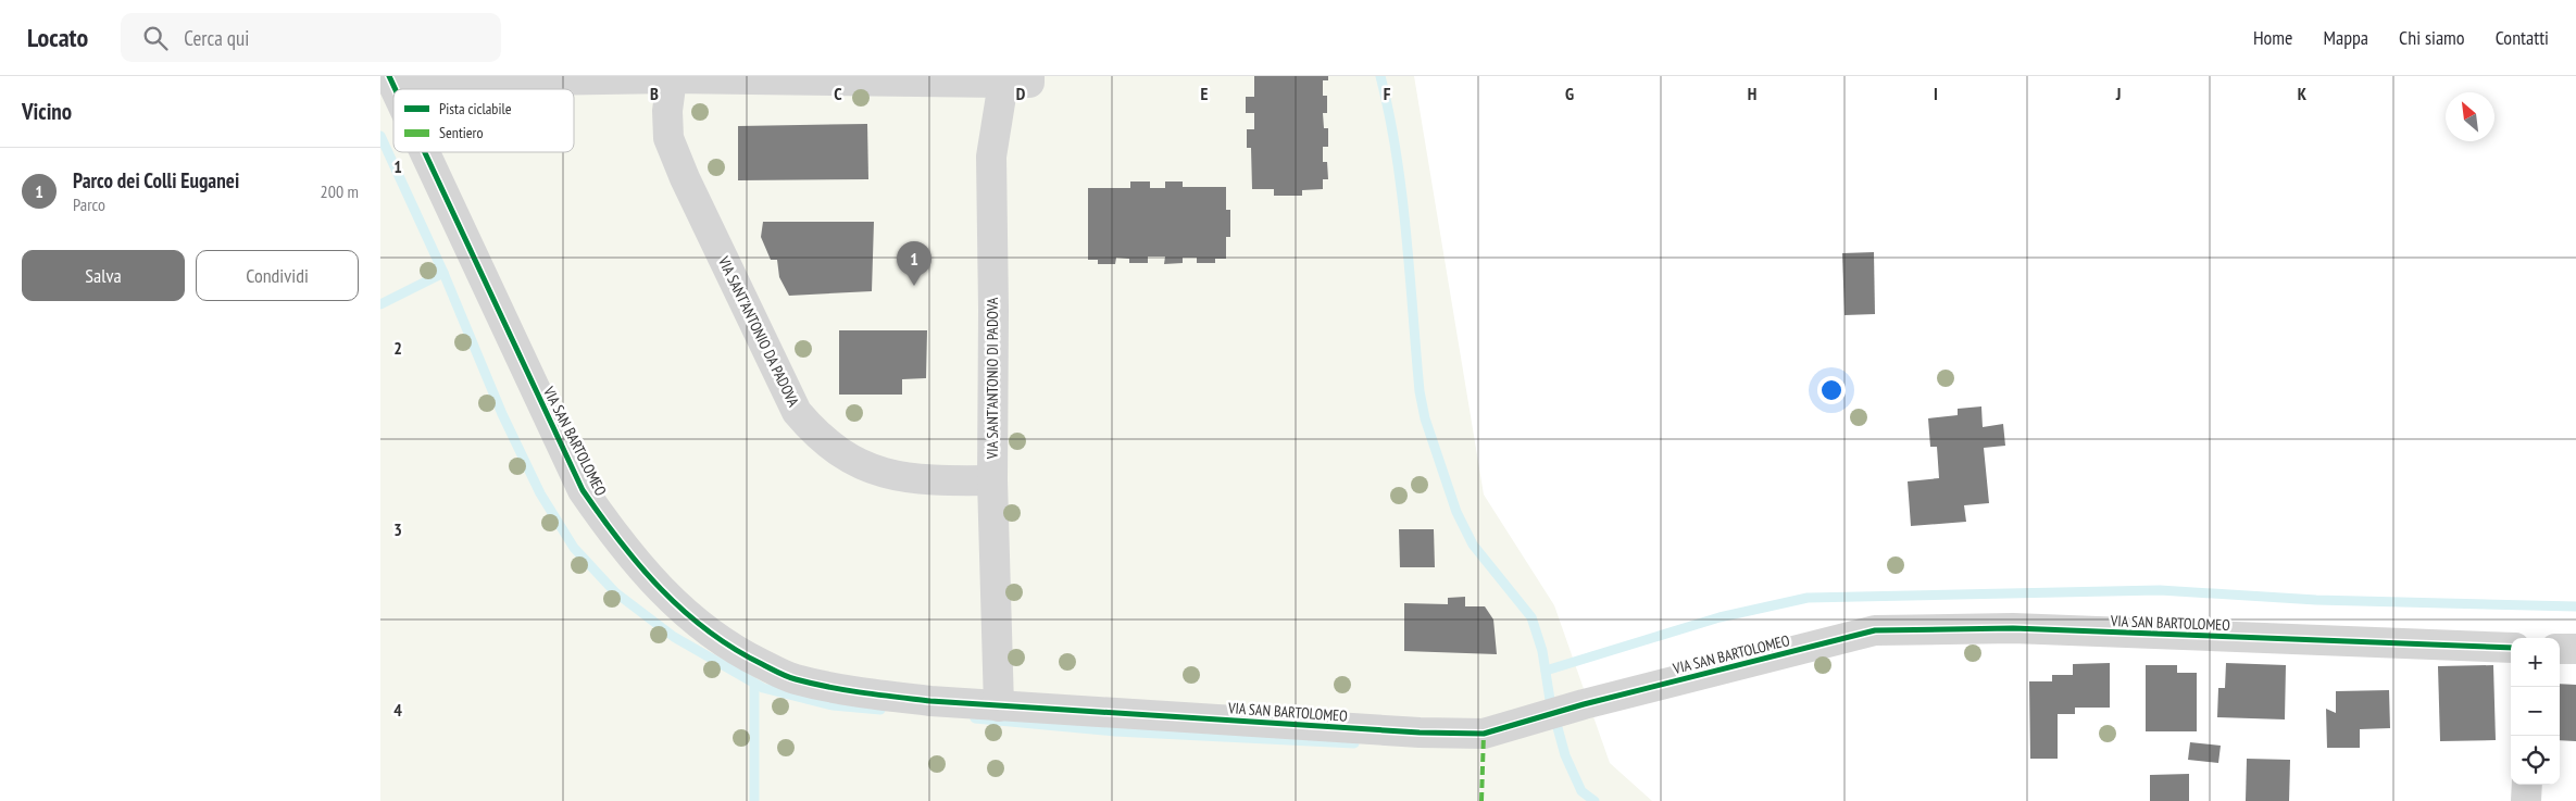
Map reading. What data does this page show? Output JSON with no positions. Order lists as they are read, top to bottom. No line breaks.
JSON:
{"streets":{"street":["VIA SANT'ANTONIO DA PADOVA","VIA SANT'ANTONIO DI PADOVA","VIA SAN BARTOLOMEO"]},"crossings":[["VIA SANT'ANTONIO DA PADOVA","VIA SANT'ANTONIO DI PADOVA"],["VIA SANT'ANTONIO DI PADOVA","VIA SAN BARTOLOMEO"]],"legend":["Pista ciclabile","Sentiero"],"north":"top left","page":{"header":"Locato","search":"Cerca qui","nav":["Home","Mappa","Chi siamo","Contatti"],"heading":"Vicino","list":[{"mark":"1","name":"Parco dei Colli Euganei","note":"Parco","value":"200 m"}],"buttons":["Salva","Condividi"],"pins":"1","map_buttons":["+","−"]},"grid":{"columns":["B","C","D","E","F","G","H","I","J","K"],"rows":["1","2","3","4"]}}
